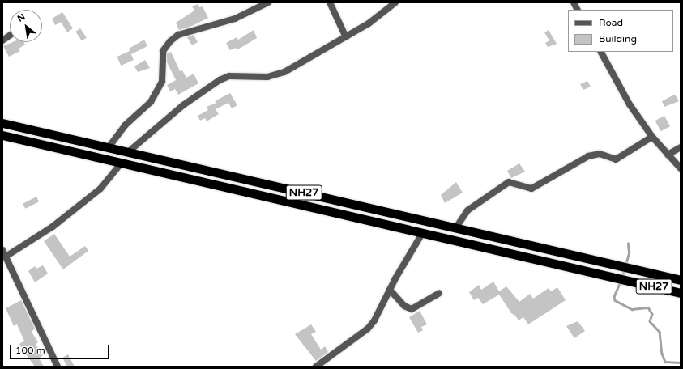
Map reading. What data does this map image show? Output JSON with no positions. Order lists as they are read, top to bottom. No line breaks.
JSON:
{"streets":{"highway":["NH27"]},"legend":["Road","Building"],"scale_bar":"100 m","north":"top left"}
